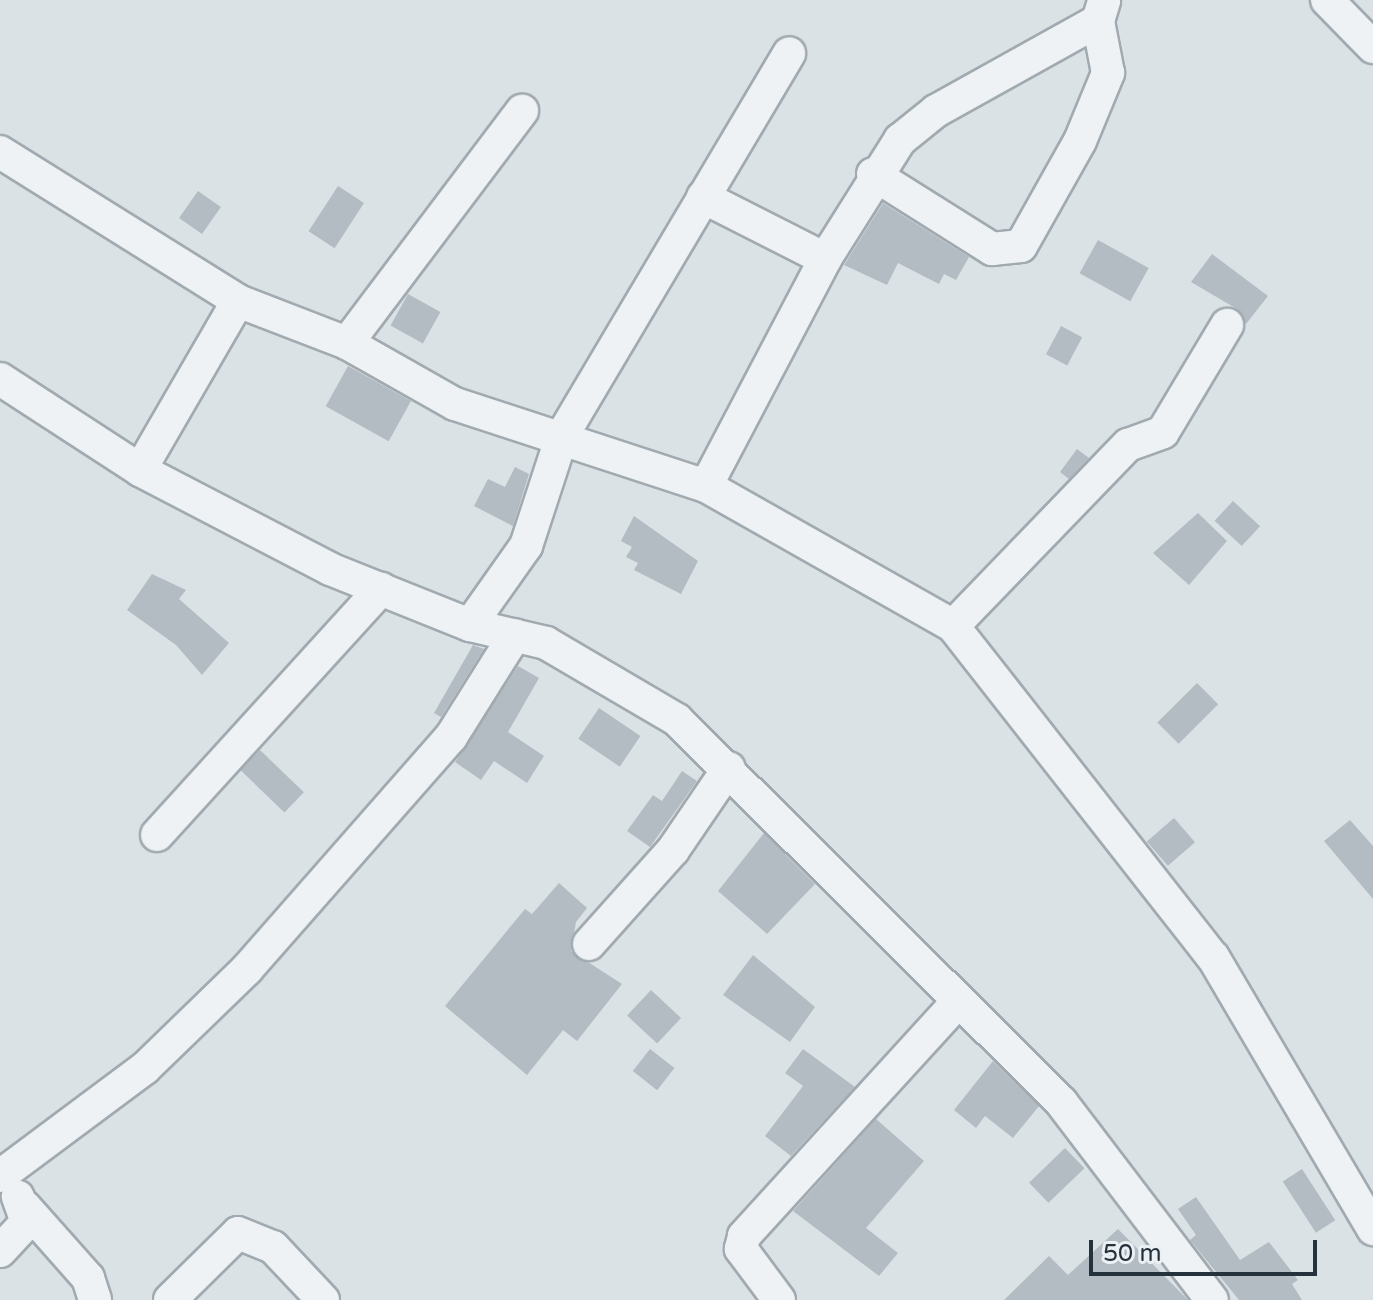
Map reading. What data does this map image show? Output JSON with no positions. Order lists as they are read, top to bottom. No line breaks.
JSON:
{"scale_bar":"50 m"}
